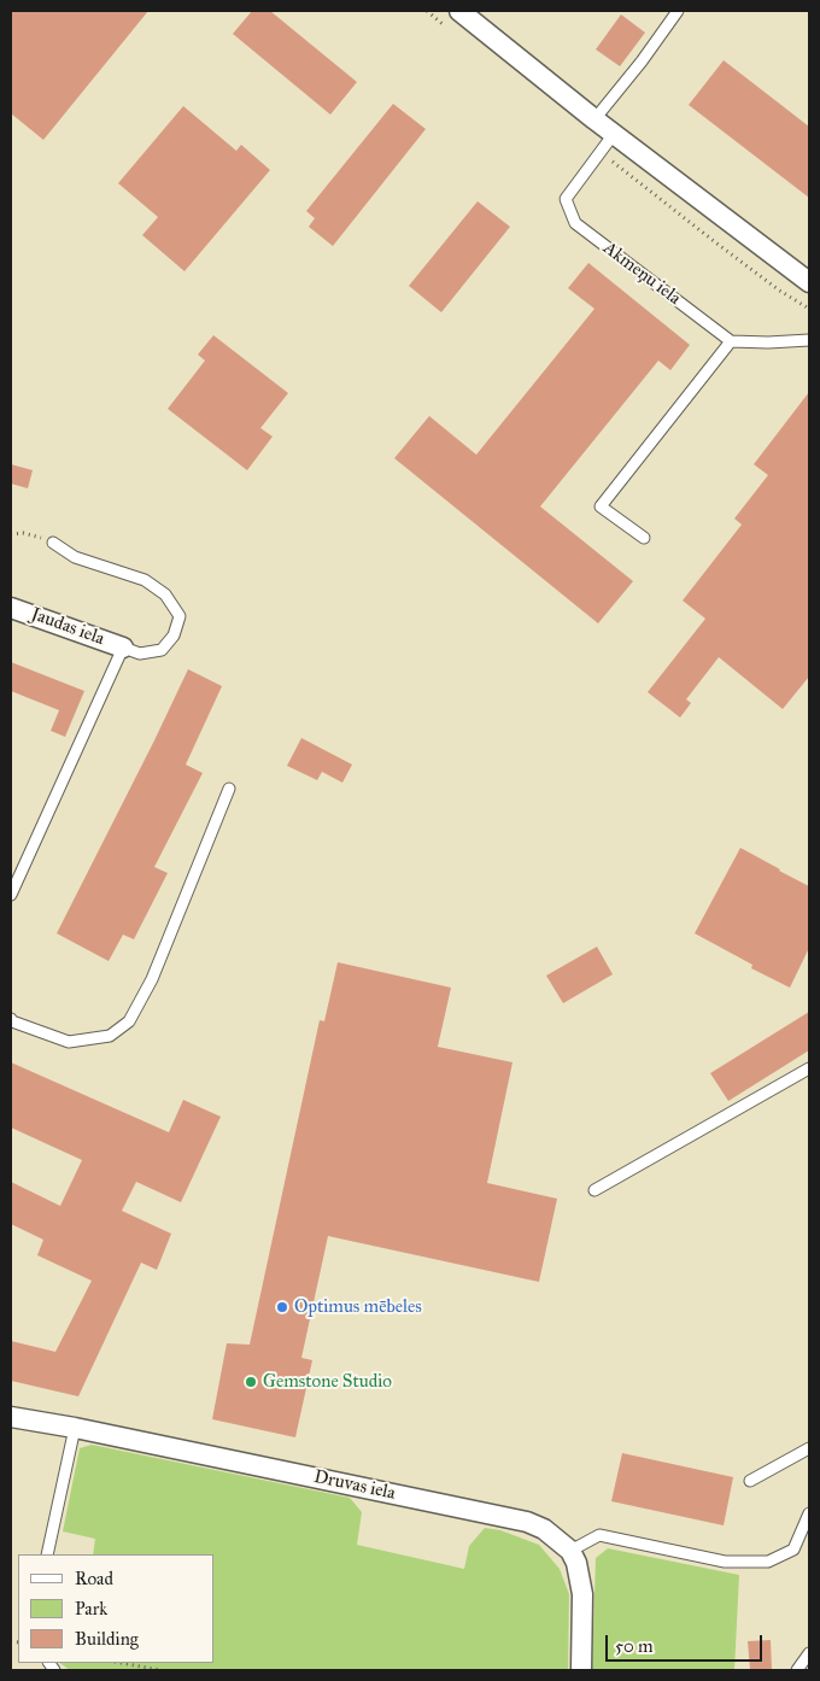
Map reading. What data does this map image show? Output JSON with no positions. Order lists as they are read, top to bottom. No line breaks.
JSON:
{"streets":{"street":["Jaudas iela","Druvas iela"],"lane":["Akmeņu iela"]},"places":["Optimus mēbeles","Gemstone Studio"],"legend":["Road","Park","Building"],"scale_bar":"50 m"}
